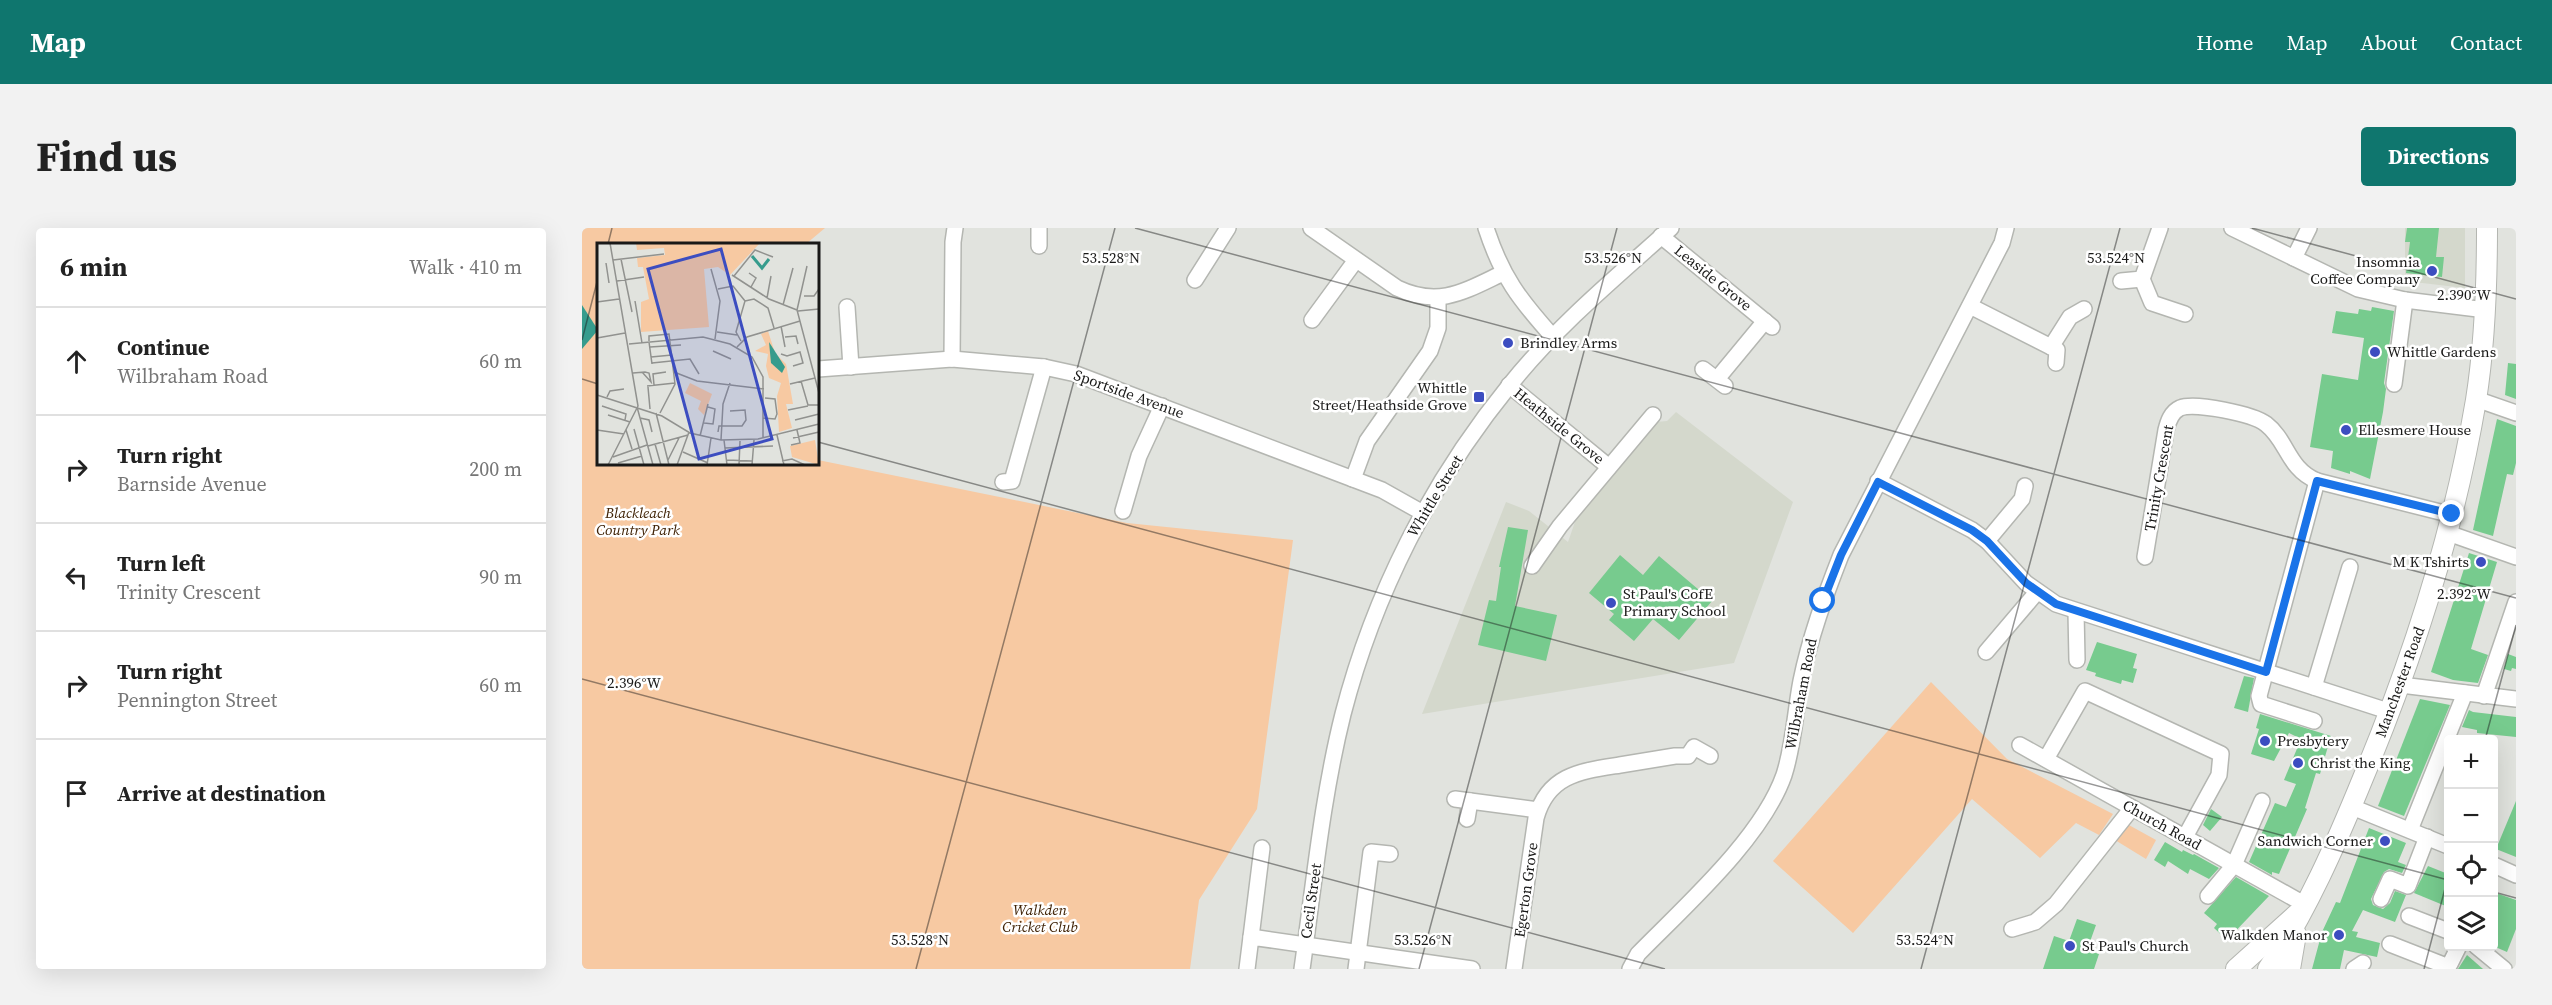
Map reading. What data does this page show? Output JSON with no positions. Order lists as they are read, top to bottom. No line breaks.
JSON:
{"streets":{"main road":["Manchester Road"],"street":["Leaside Grove","Sportside Avenue","Heathside Grove","Trinity Crescent","Whittle Street","Wilbraham Road","Church Road","Egerton Grove","Cecil Street"]},"crossings":[["Leaside Grove","Whittle Street"],["Sportside Avenue","Whittle Street"],["Heathside Grove","Whittle Street"],["Whittle Street","Cecil Street"],["Manchester Road","Church Road"]],"parks":["Blackleach Country Park","Walkden Cricket Club"],"places":{"other":["Insomnia Coffee Company","Brindley Arms","Whittle Gardens","Ellesmere House","M K Tshirts","St Paul's CofE Primary School","Presbytery","Christ the King","Sandwich Corner","Walkden Manor","St Paul's Church"],"transit":["Whittle Street/Heathside Grove"]},"page":{"header":"Map","nav":["Home","Map","About","Contact"],"title":"Find us","buttons":"Directions","heading":["6 min","Walk · 410 m"],"list":[["Continue","Wilbraham Road","60 m"],["Turn right","Barnside Avenue","200 m"],["Turn left","Trinity Crescent","90 m"],["Turn right","Pennington Street","60 m"],"Arrive at destination"],"map_buttons":["+","−"]},"coordinates":["53.528°N","53.526°N","53.524°N","2.390°W","2.392°W","2.396°W"]}
